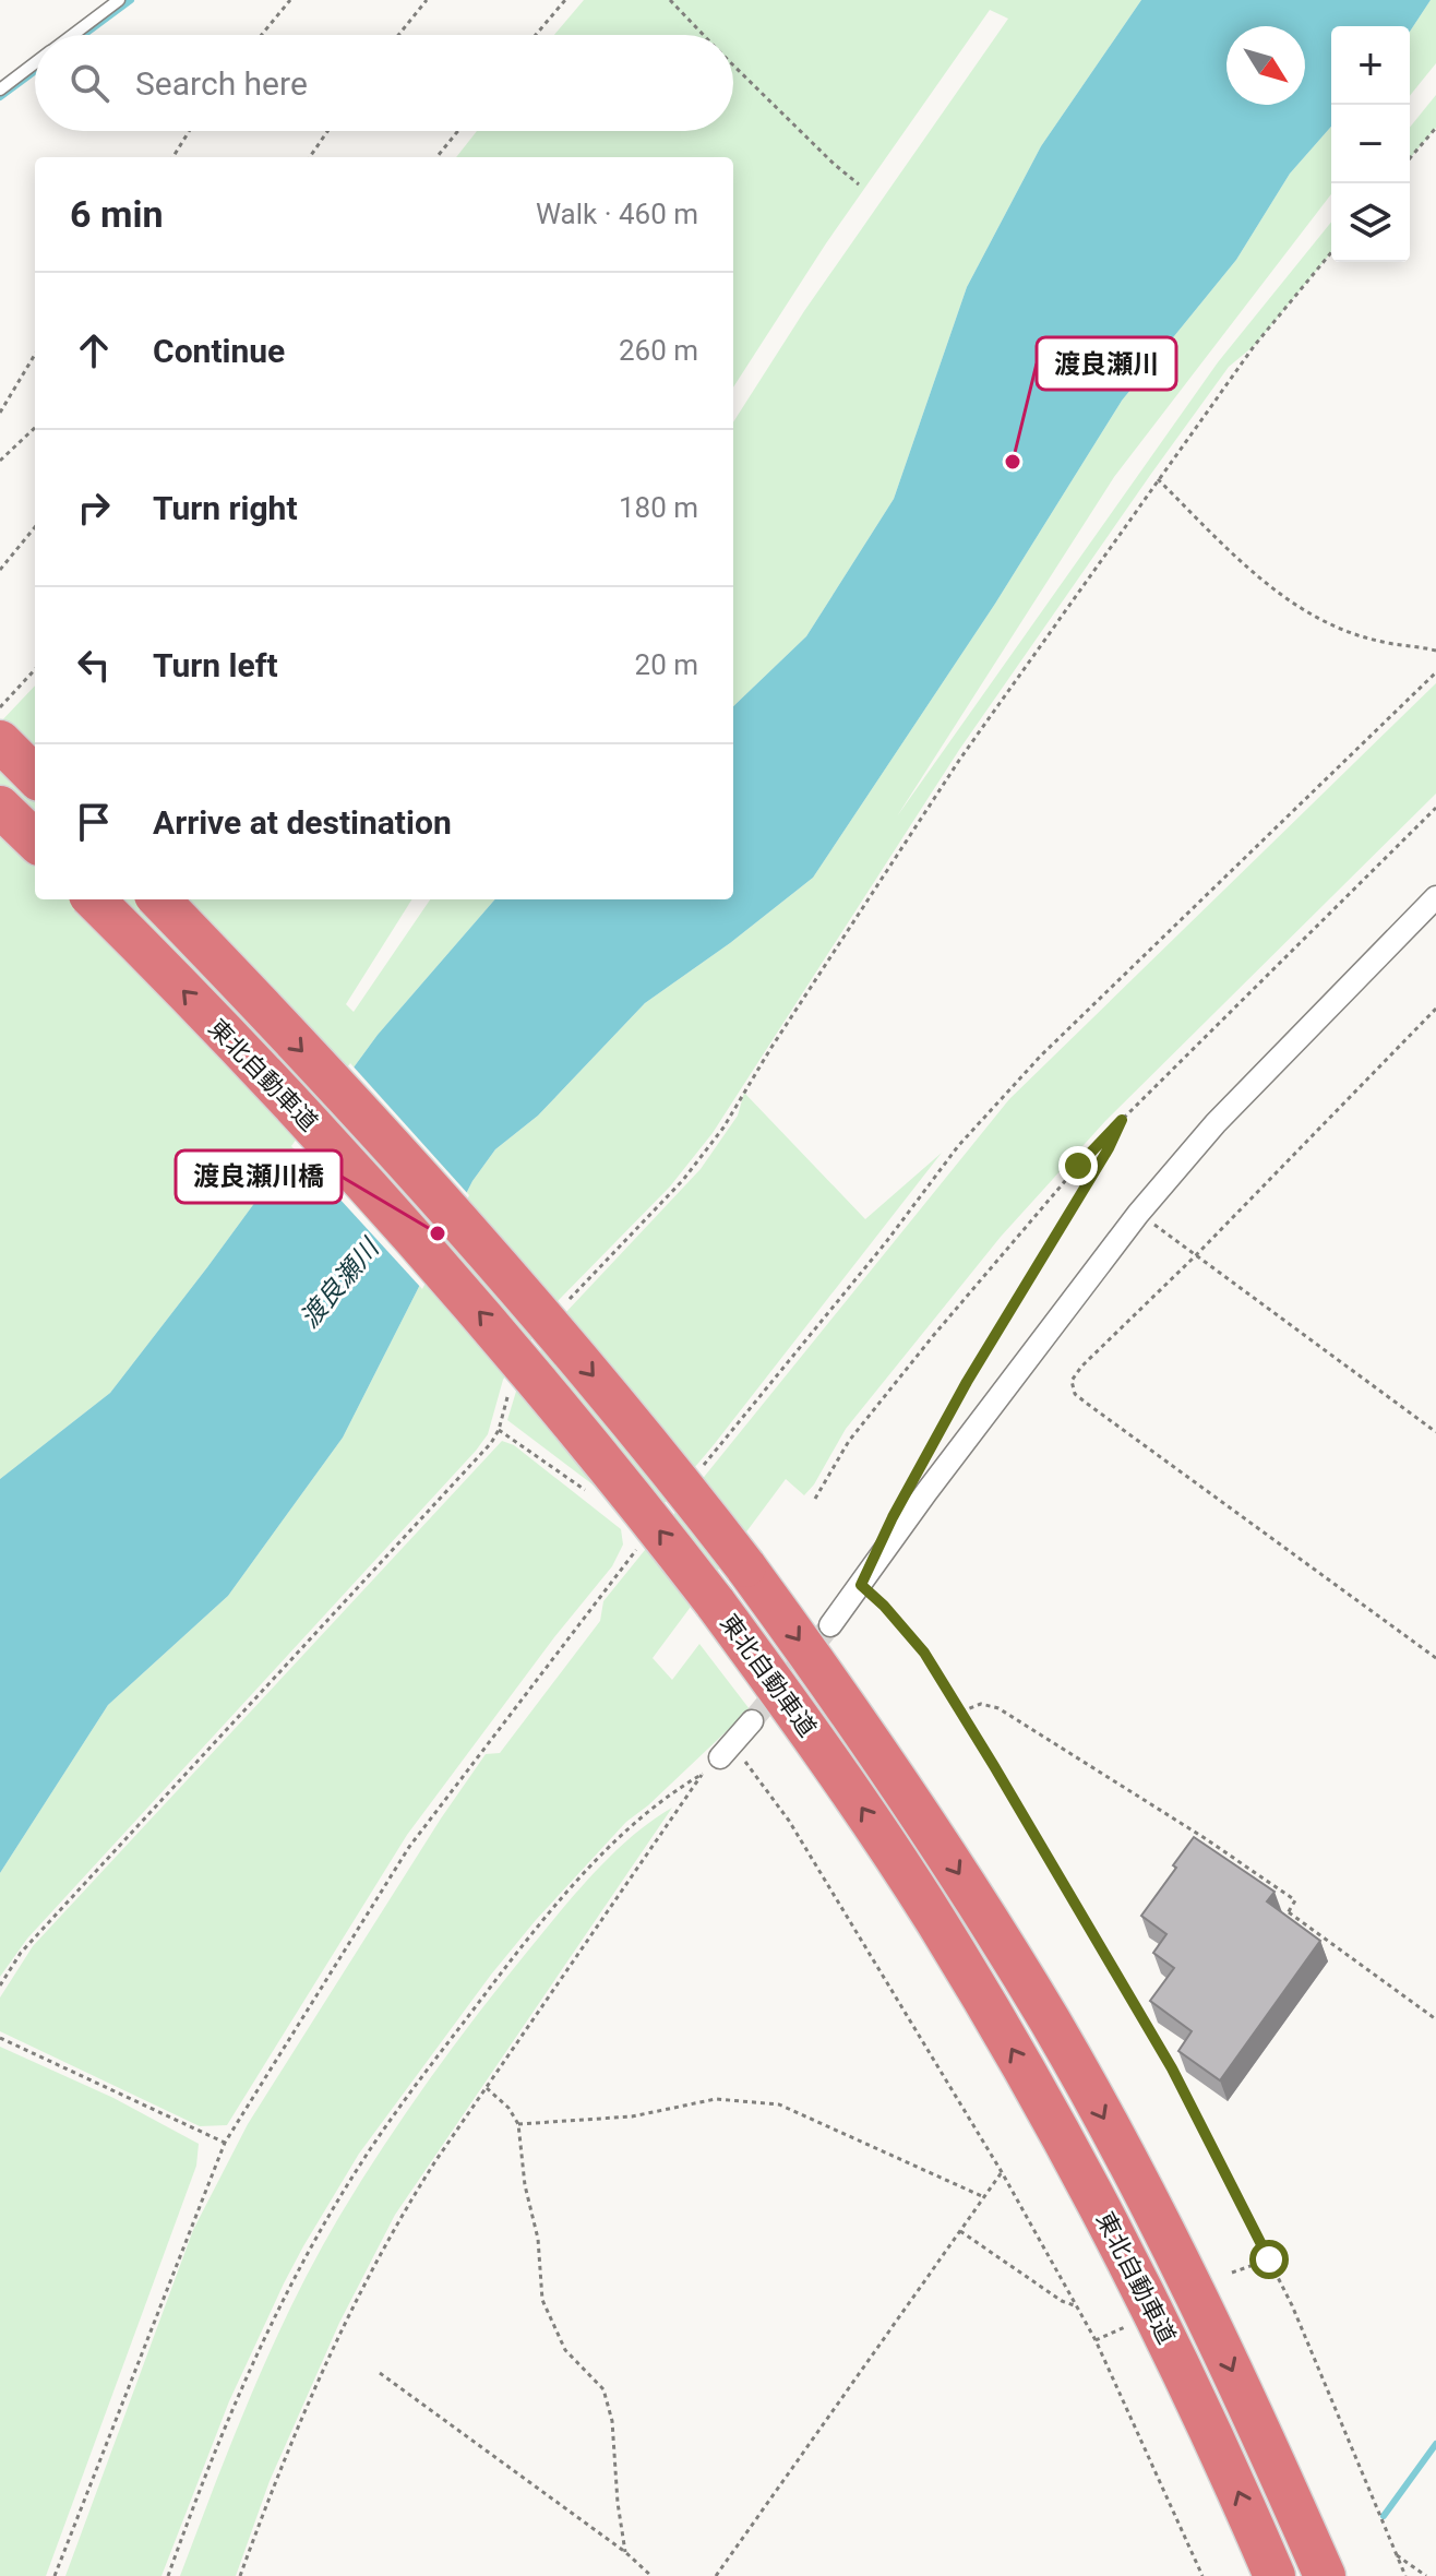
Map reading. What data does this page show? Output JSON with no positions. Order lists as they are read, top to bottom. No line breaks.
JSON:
{"streets":{"highway":["東北自動車道"]},"water":["渡良瀬川"],"places":["渡良瀬川","渡良瀬川橋"],"north":"bottom right","page":{"map_buttons":["+","−"],"search":"Search here","heading":["6 min","Walk · 460 m"],"list":[["Continue","260 m"],["Turn right","180 m"],["Turn left","20 m"],"Arrive at destination"]}}
